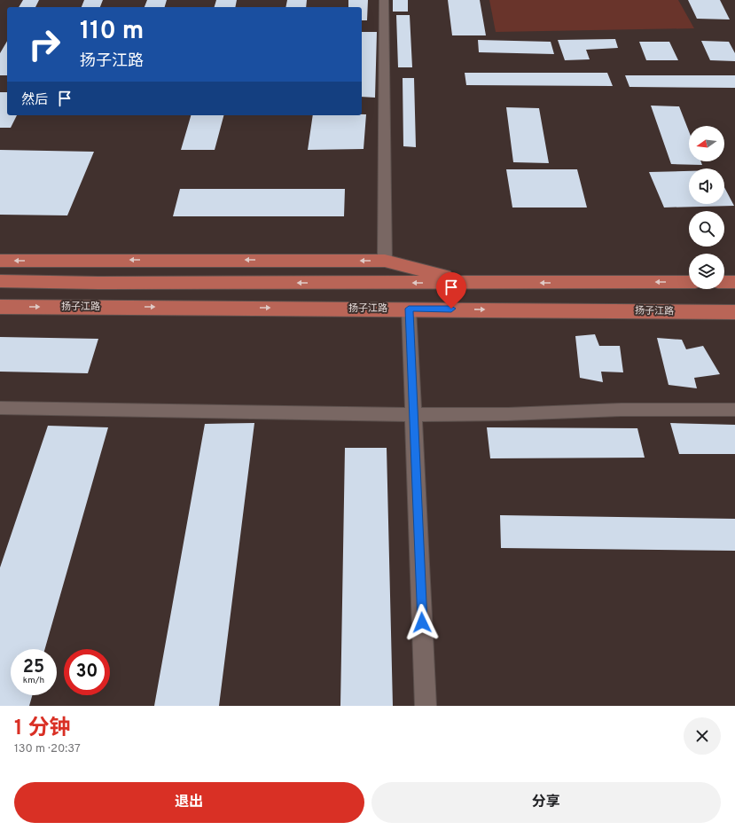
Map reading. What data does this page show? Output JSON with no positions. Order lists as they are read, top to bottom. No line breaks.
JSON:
{"streets":{"main road":["扬子江路"]},"north":"left","page":{"turn":["110 m","扬子江路"],"then":"然后","speed":"25 km/h","limit":"30","heading":["1 分钟","130 m · 20:37"],"buttons":["退出","分享"]}}
